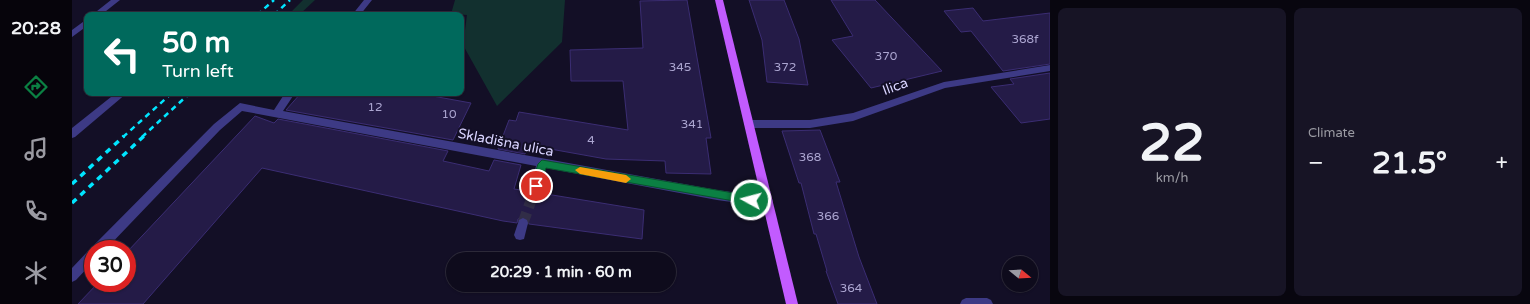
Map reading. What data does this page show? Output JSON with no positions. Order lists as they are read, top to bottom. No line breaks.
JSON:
{"streets":{"street":["Ilica","Skladišna ulica"]},"house_numbers":["368f","370","345","372","12","10","341","4","368","366","364"],"north":"right","page":{"tabs":"20:28","tile":[["22","km/h"],"Climate"],"turn":["50 m","Turn left"],"heat":["−","21.5°","+"],"limit":"30","trip":"20:29 · 1 min · 60 m"}}
